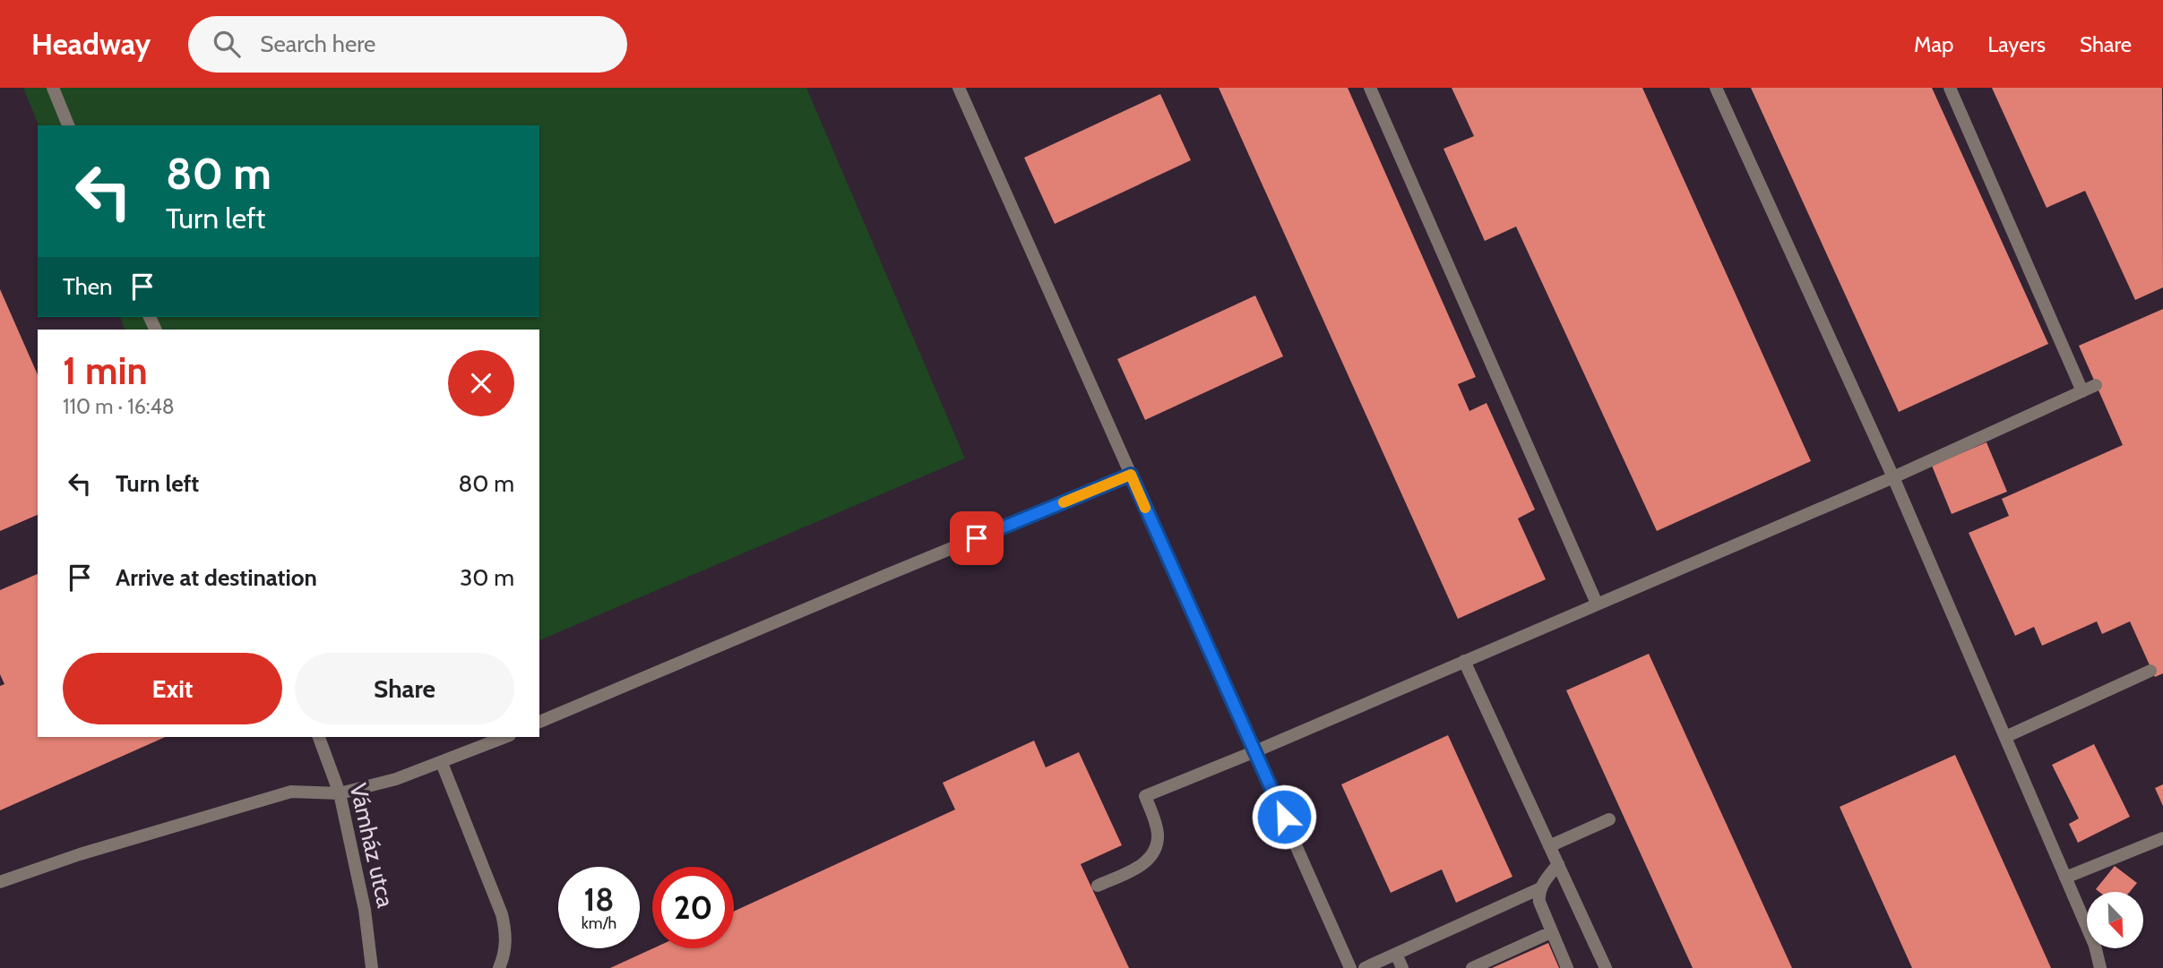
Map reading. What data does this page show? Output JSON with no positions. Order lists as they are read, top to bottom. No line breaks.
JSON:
{"streets":{"street":["Vámház utca"]},"north":"bottom right","page":{"header":"Headway","search":"Search here","nav":["Map","Layers","Share"],"turn":["80 m","Turn left"],"then":"Then","heading":["1 min","110 m · 16:48"],"list":[{"name":"Turn left","value":"80 m"},{"name":"Arrive at destination","value":"30 m"}],"buttons":["Exit","Share"],"speed":"18 km/h","limit":"20"}}
